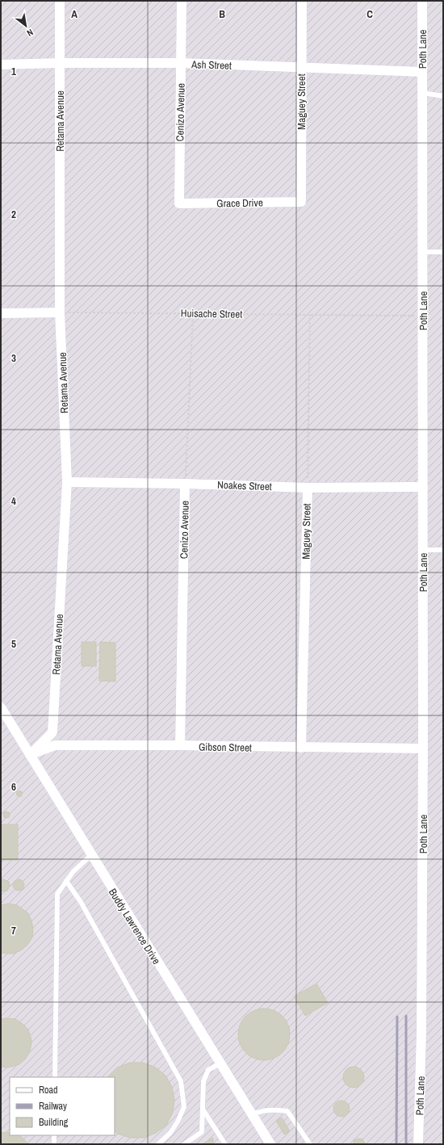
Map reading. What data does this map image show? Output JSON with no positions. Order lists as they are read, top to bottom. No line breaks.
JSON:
{"streets":{"street":["Poth Lane","Ash Street","Maguey Street","Cenizo Avenue","Retama Avenue","Grace Drive","Noakes Street","Gibson Street","Buddy Lawrence Drive"],"path":["Huisache Street"]},"crossings":[["Poth Lane","Ash Street"],["Poth Lane","Huisache Street"],["Poth Lane","Noakes Street"],["Poth Lane","Gibson Street"],["Ash Street","Maguey Street"],["Ash Street","Cenizo Avenue"],["Ash Street","Retama Avenue"],["Maguey Street","Grace Drive"],["Maguey Street","Noakes Street"],["Maguey Street","Gibson Street"],["Cenizo Avenue","Grace Drive"],["Cenizo Avenue","Noakes Street"],["Cenizo Avenue","Gibson Street"],["Retama Avenue","Huisache Street"],["Retama Avenue","Noakes Street"],["Retama Avenue","Gibson Street"],["Retama Avenue","Buddy Lawrence Drive"],["Gibson Street","Buddy Lawrence Drive"]],"legend":["Road","Railway","Building"],"north":"bottom right","grid":{"columns":["A","B","C"],"rows":["1","2","3","4","5","6","7"]}}
